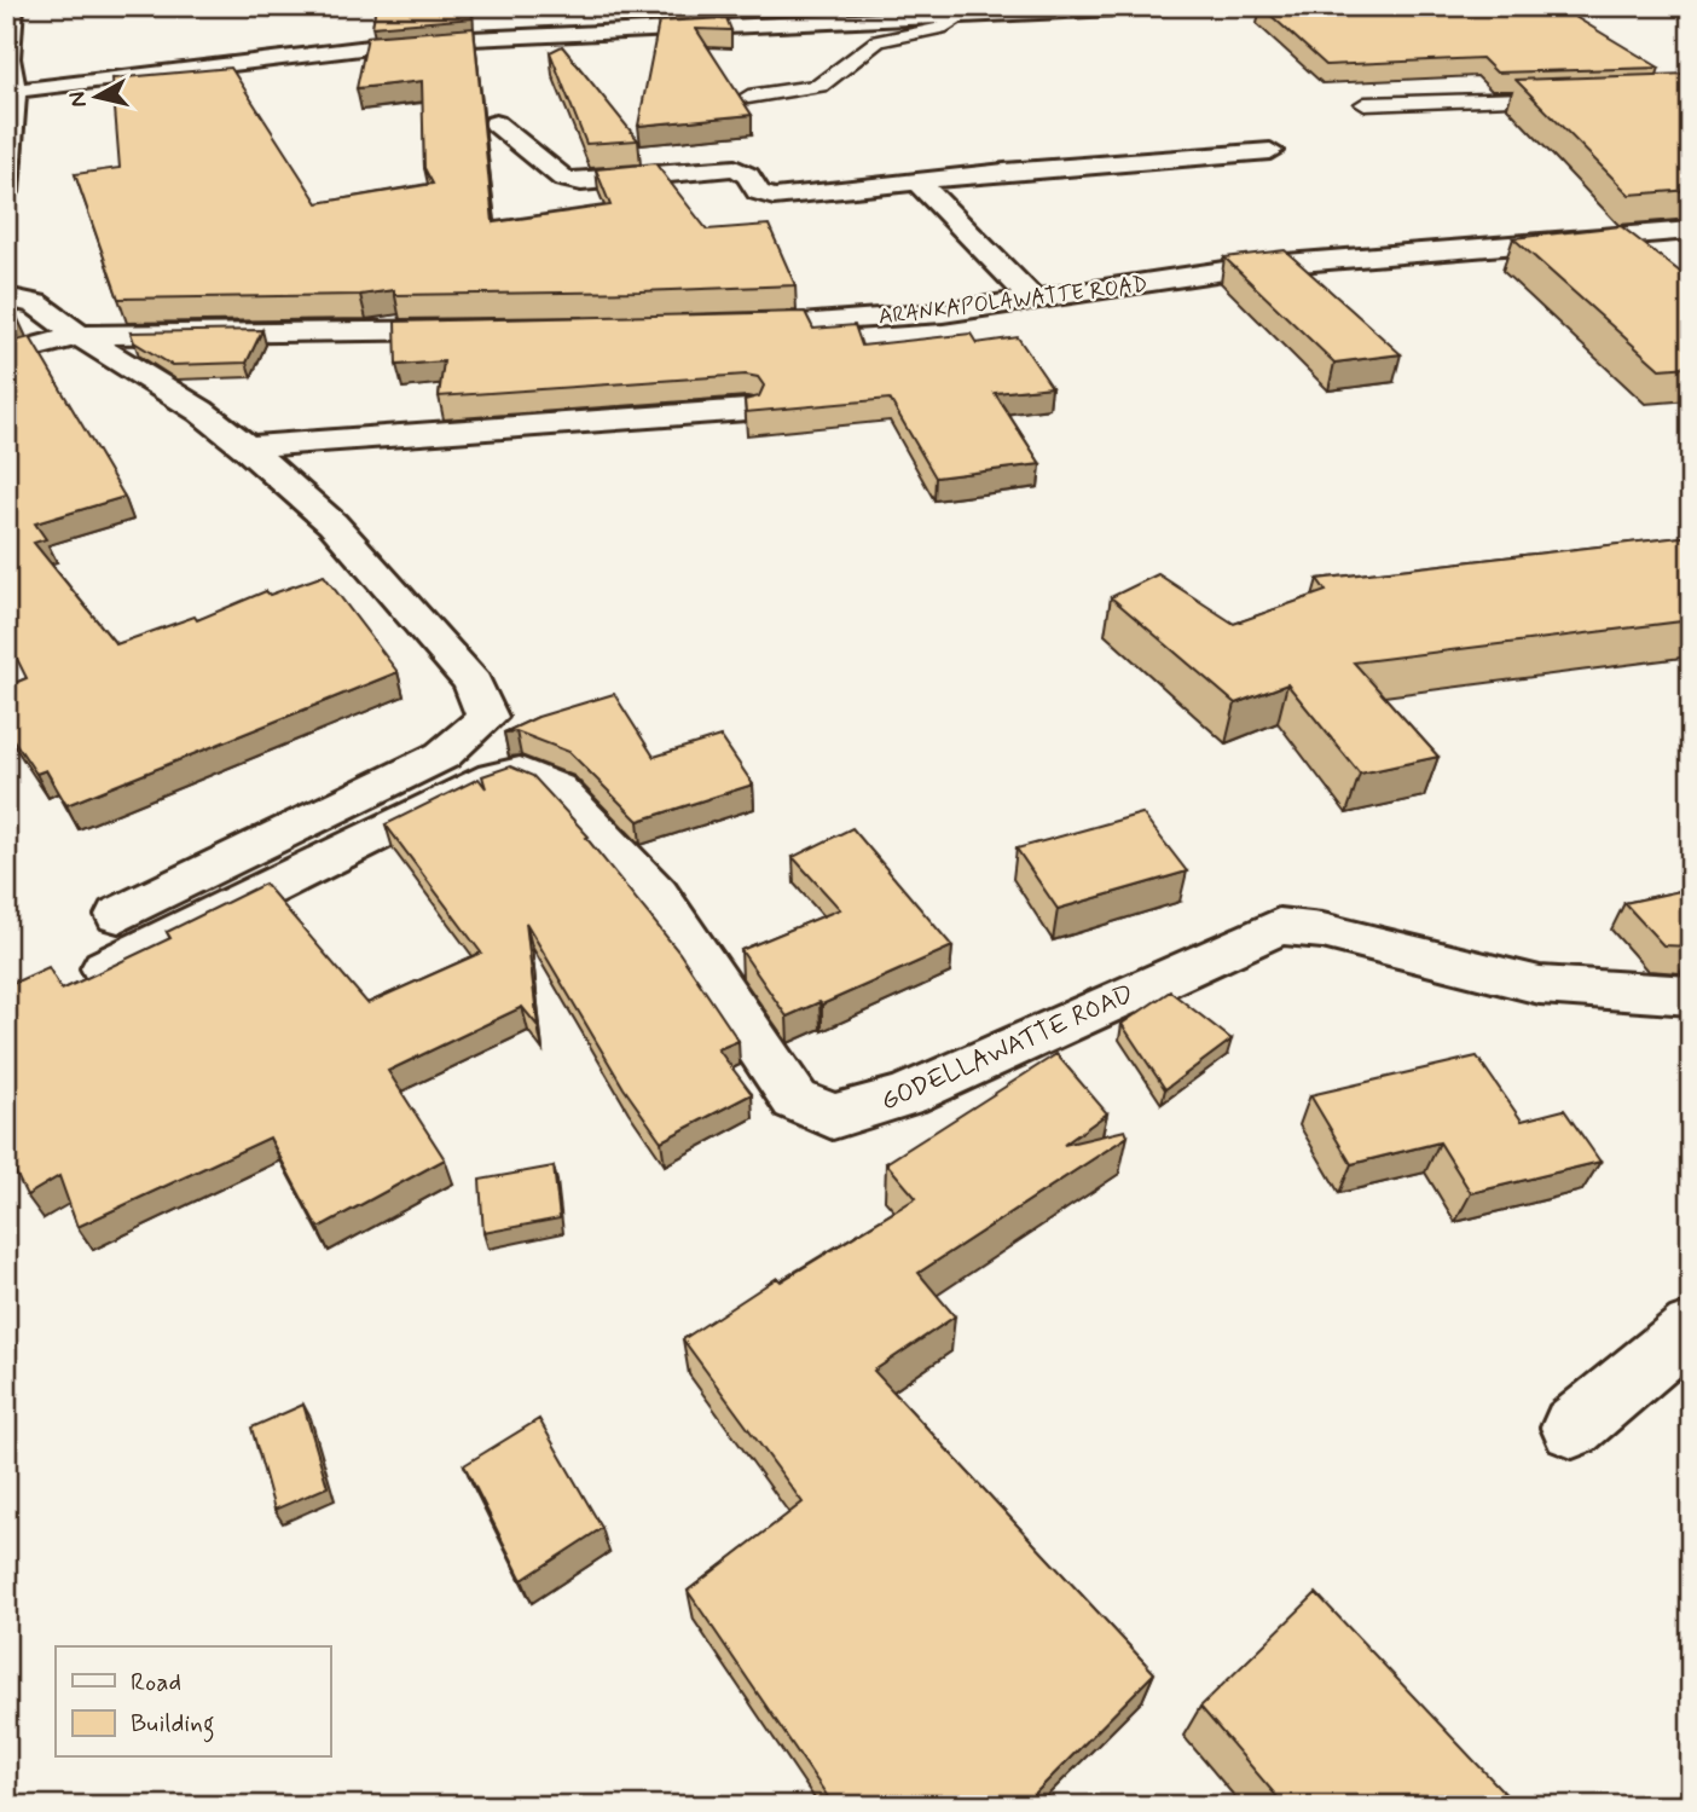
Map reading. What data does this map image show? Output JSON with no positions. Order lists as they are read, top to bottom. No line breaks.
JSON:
{"streets":{"street":["ARANKAPOLAWATTE ROAD","GODELLAWATTE ROAD"]},"legend":["Road","Building"],"north":"left"}
